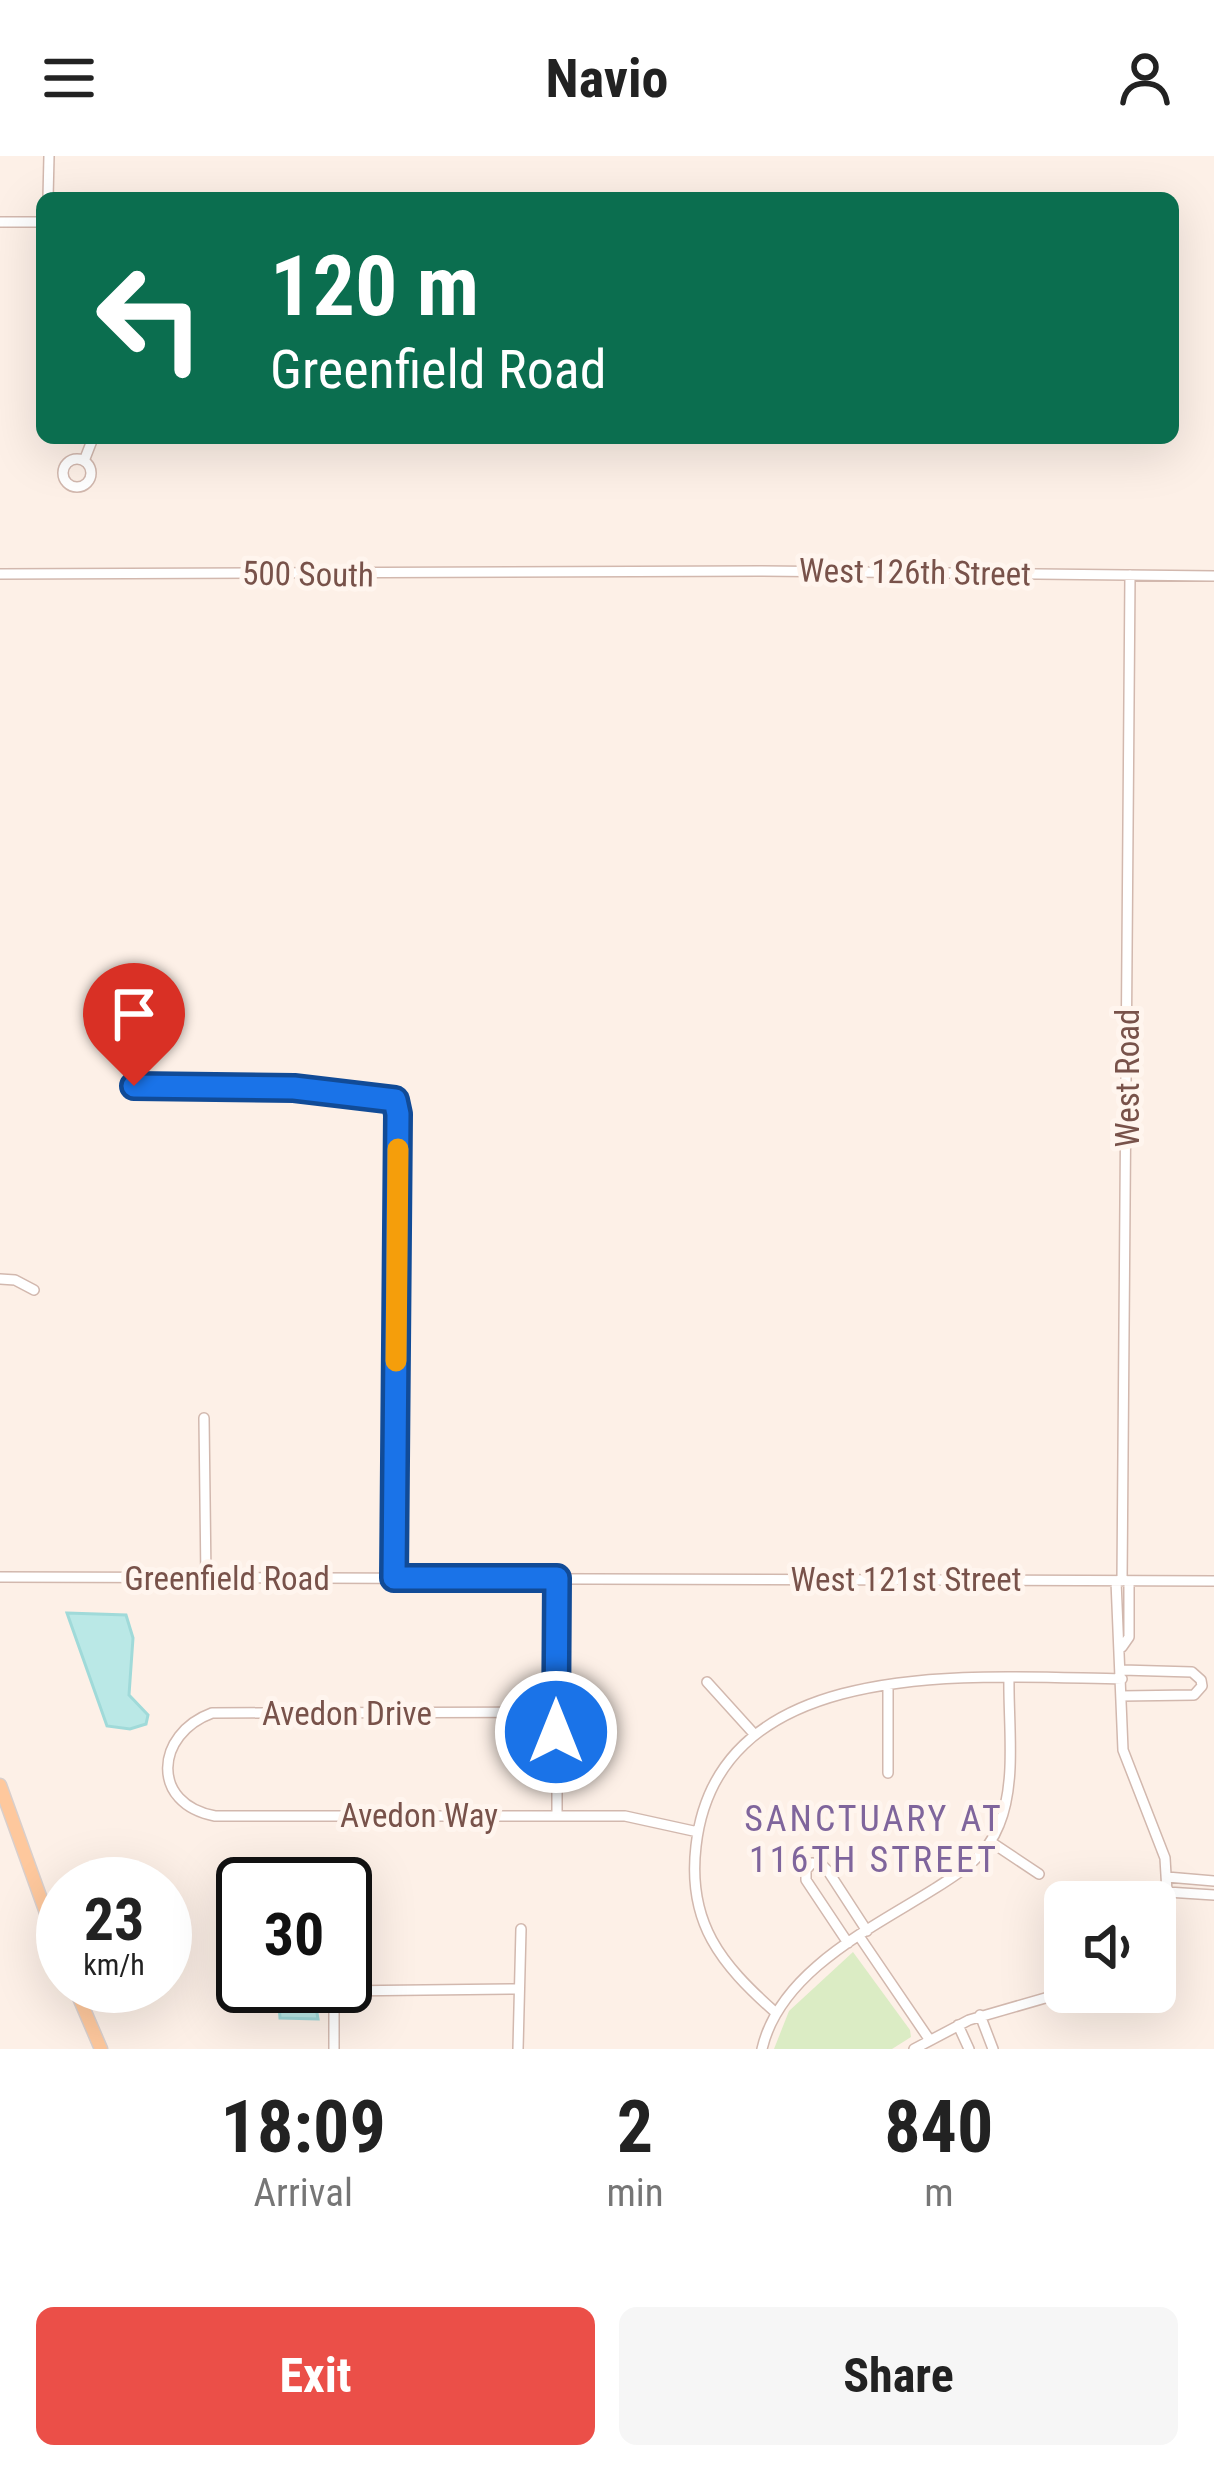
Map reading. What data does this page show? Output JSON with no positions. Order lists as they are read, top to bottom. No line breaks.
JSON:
{"streets":{"street":["West 126th Street","500 South","West Road","Greenfield Road","West 121st Street","Avedon Drive","Avedon Way"]},"crossings":[["West 126th Street","500 South"],["West 126th Street","West Road"],["West Road","West 121st Street"],["Greenfield Road","West 121st Street"],["Avedon Drive","Avedon Way"]],"districts":["SANCTUARY AT 116TH STREET"],"page":{"header":"Navio","turn":["120 m","Greenfield Road"],"speed":"23 km/h","limit":"30","eta":["18:09","Arrival","2","min","840","m"],"buttons":["Exit","Share"]}}
